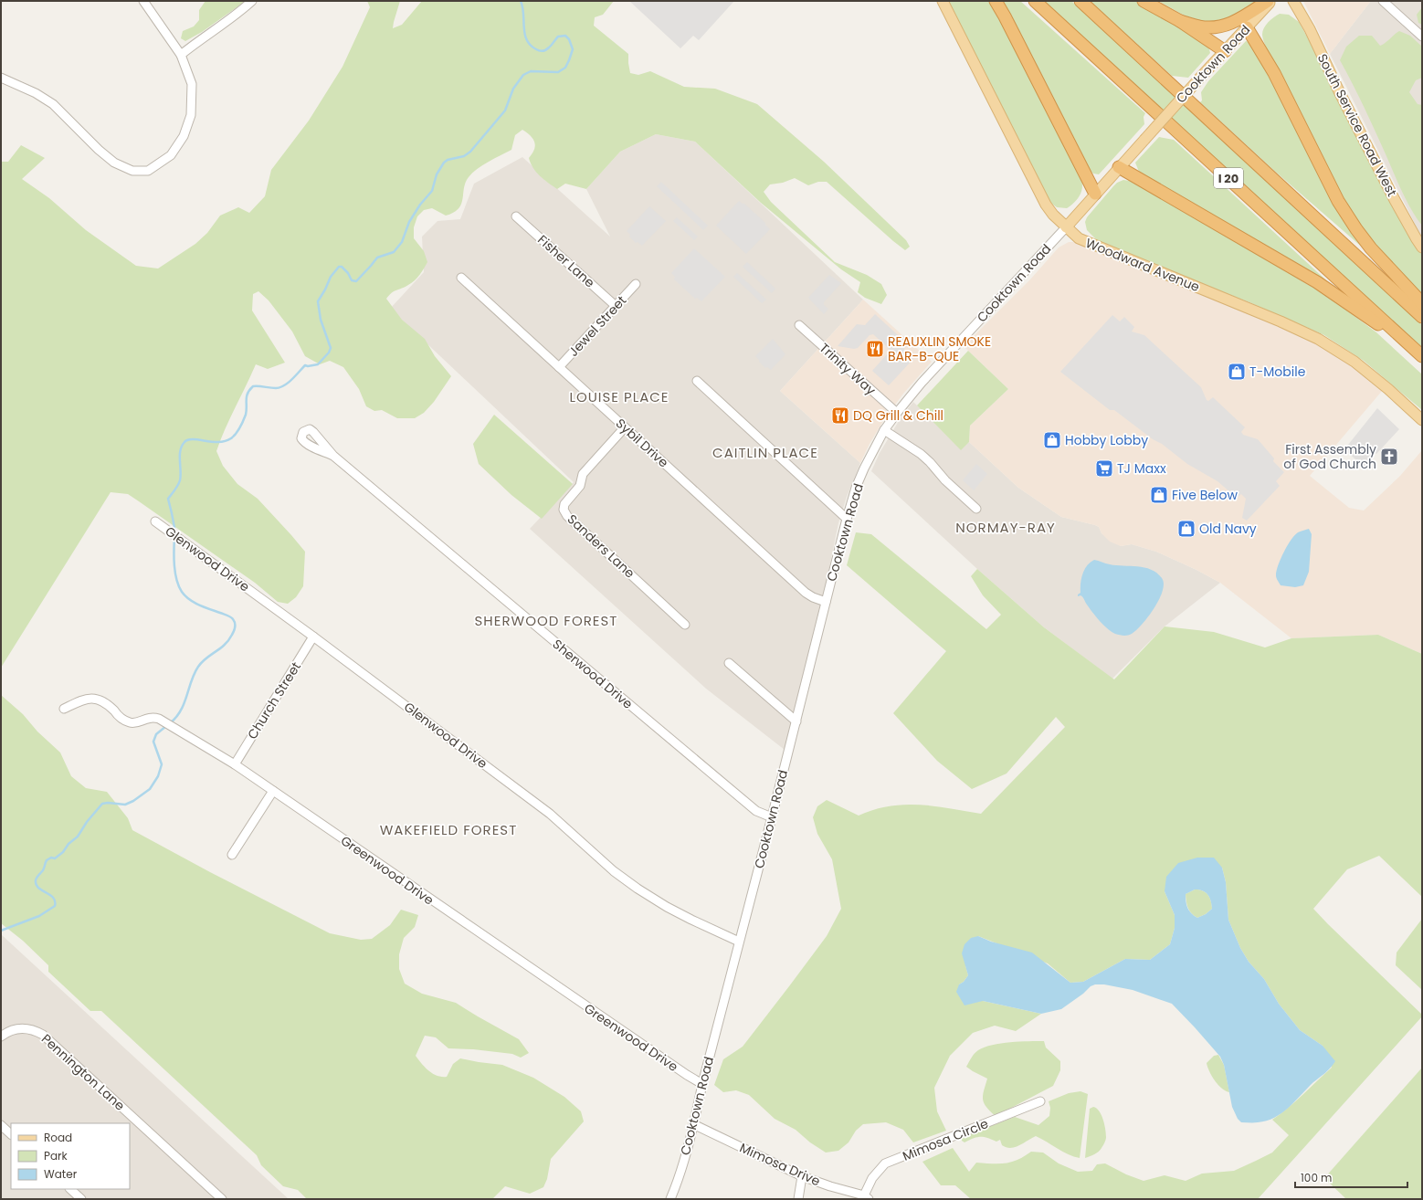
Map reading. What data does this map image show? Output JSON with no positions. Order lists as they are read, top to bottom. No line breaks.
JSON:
{"streets":{"highway":["I 20"],"main road":["Cooktown Road","South Service Road West","Woodward Avenue"],"street":["Fisher Lane","Jewel Street","Trinity Way","Sybil Drive","Sanders Lane","Glenwood Drive","Sherwood Drive","Church Street","Greenwood Drive","Pennington Lane","Mimosa Circle","Mimosa Drive"]},"crossings":[["Cooktown Road","Woodward Avenue"],["Cooktown Road","Trinity Way"],["Cooktown Road","Sybil Drive"],["Cooktown Road","Glenwood Drive"],["Cooktown Road","Sherwood Drive"],["Cooktown Road","Greenwood Drive"],["Cooktown Road","Mimosa Drive"],["Fisher Lane","Jewel Street"],["Jewel Street","Sybil Drive"],["Sybil Drive","Sanders Lane"],["Glenwood Drive","Church Street"],["Church Street","Greenwood Drive"],["Mimosa Circle","Mimosa Drive"]],"districts":["LOUISE PLACE","CAITLIN PLACE","NORMAY-RAY","SHERWOOD FOREST","WAKEFIELD FOREST"],"places":{"restaurant":["REAUXLIN SMOKE BAR-B-QUE","DQ Grill & Chill"],"shop":["T-Mobile","Hobby Lobby","Five Below","Old Navy"],"church":["First Assembly of God Church"],"supermarket":["TJ Maxx"]},"legend":["Road","Park","Water"],"scale_bar":"100 m"}
